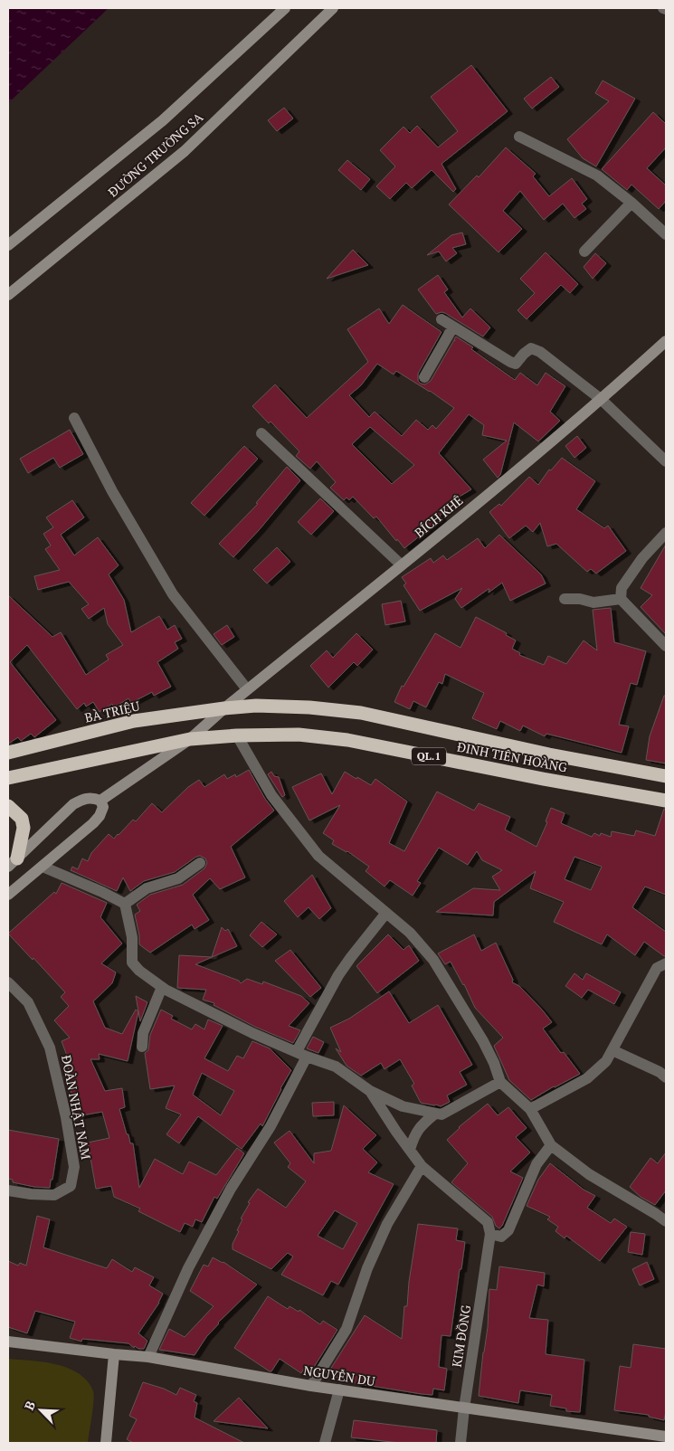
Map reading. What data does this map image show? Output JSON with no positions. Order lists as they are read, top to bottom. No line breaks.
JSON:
{"streets":{"highway":["BÀ TRIỆU","QL.1","ĐINH TIÊN HOÀNG"],"main road":["ĐƯỜNG TRƯỜNG SA","BÍCH KHÊ","NGUYỄN DU"],"street":["ĐOÀN NHẬT NAM","KIM ĐỒNG"]},"crossings":[["BÍCH KHÊ","BÀ TRIỆU"],["BÍCH KHÊ","QL.1"],["BÍCH KHÊ","ĐINH TIÊN HOÀNG"],["BÀ TRIỆU","ĐINH TIÊN HOÀNG"],["QL.1","ĐINH TIÊN HOÀNG"],["KIM ĐỒNG","NGUYỄN DU"]],"north":"top left"}
